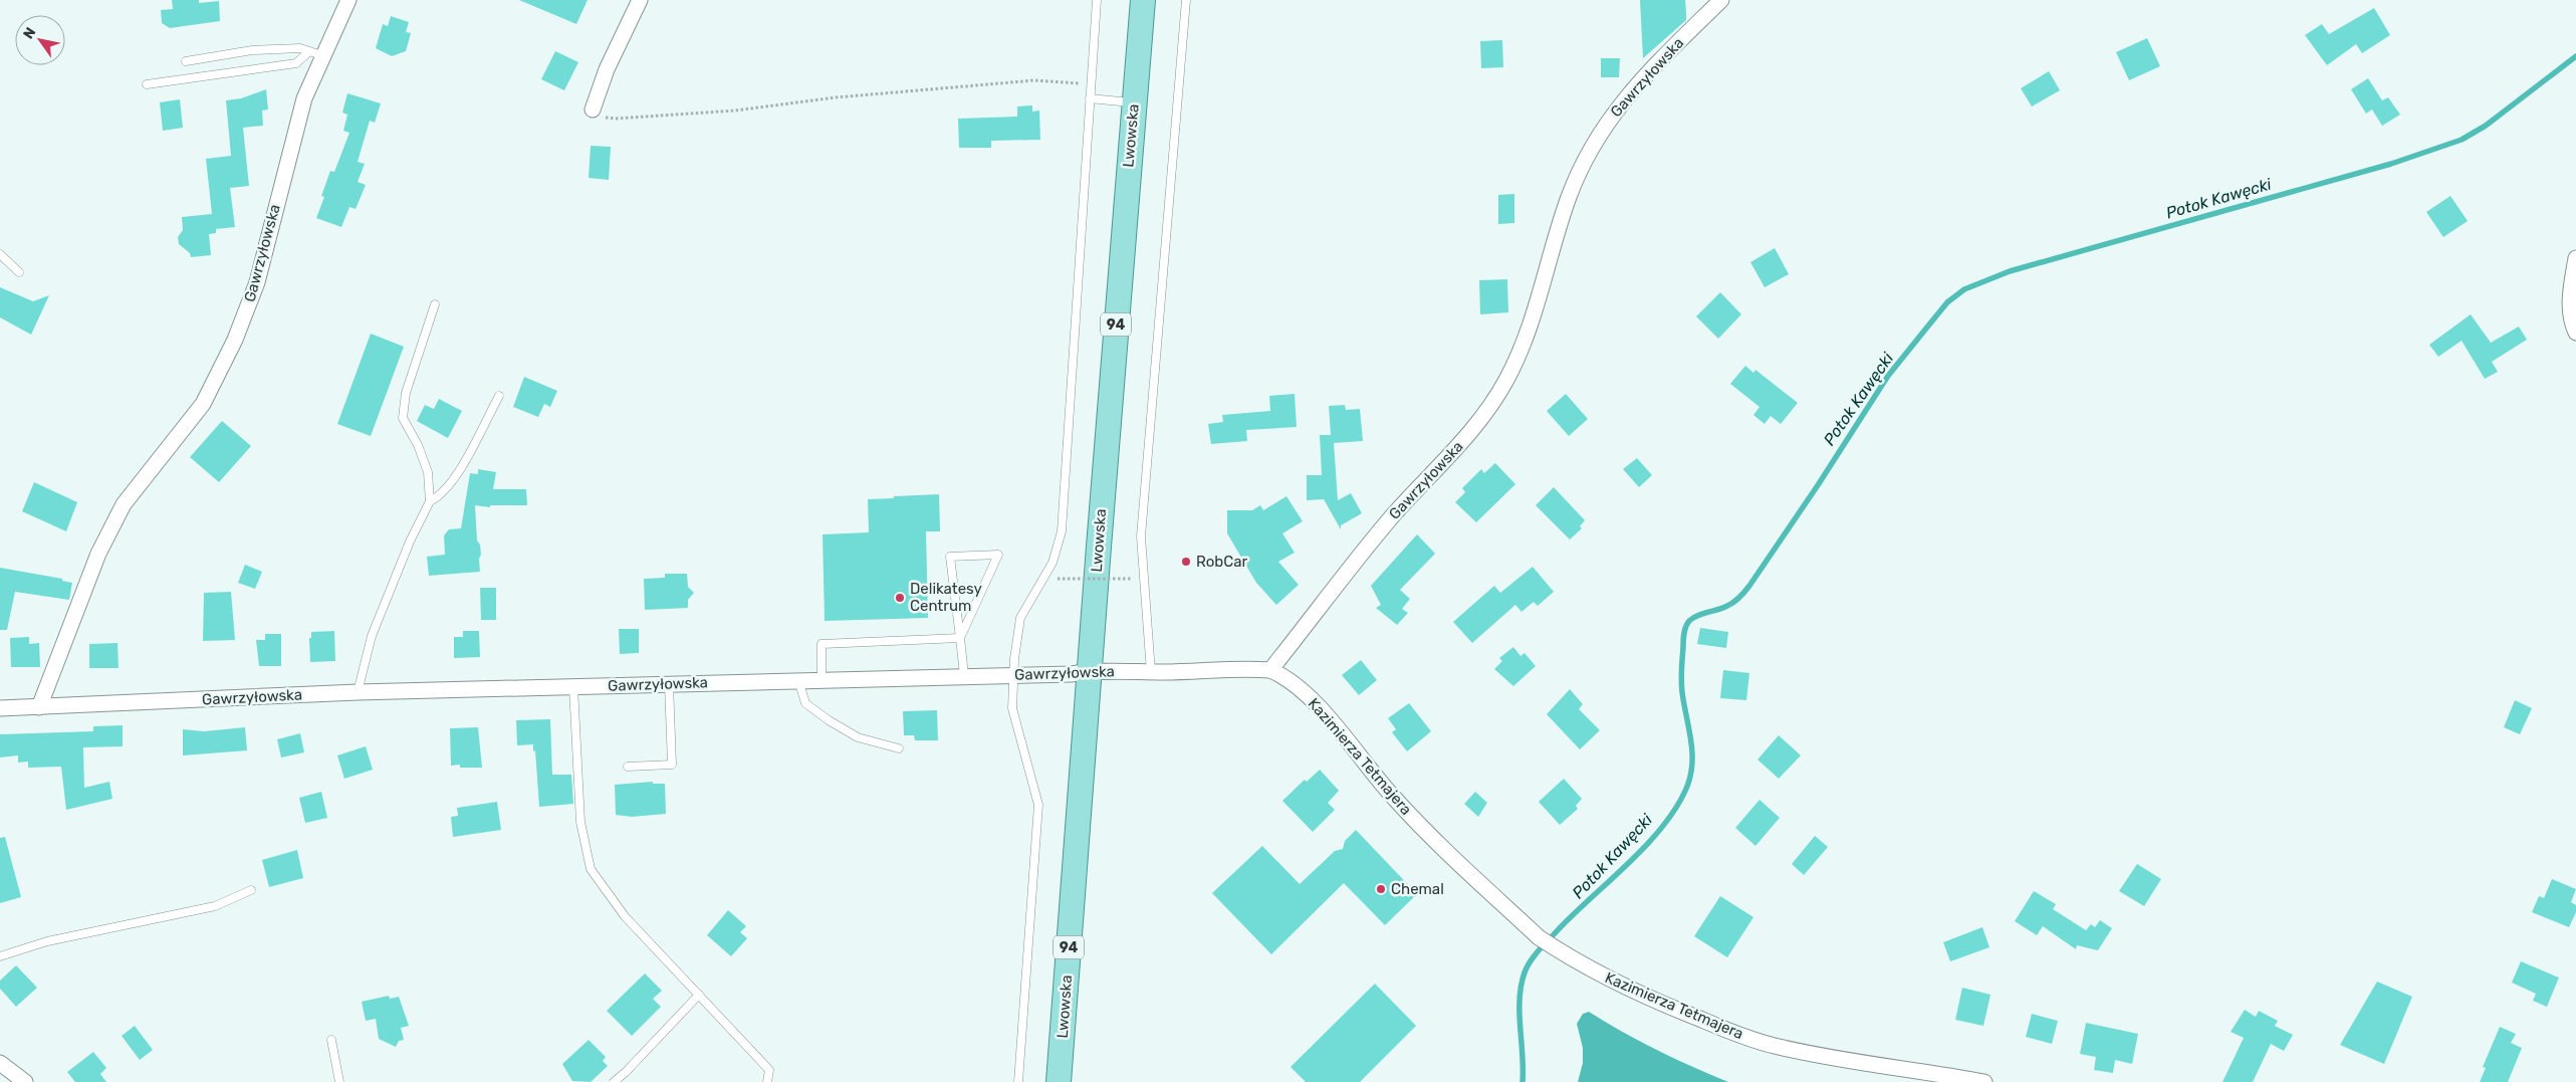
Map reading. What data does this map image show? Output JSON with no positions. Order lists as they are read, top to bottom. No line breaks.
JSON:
{"streets":{"main road":["Lwowska","94"],"street":["Gawrzyłowska","Kazimierza Tetmajera"]},"crossings":[["Gawrzyłowska","Lwowska"],["Gawrzyłowska","Kazimierza Tetmajera"]],"water":["Potok Kawęcki"],"places":["RobCar","Delikatesy Centrum","Chemal"],"north":"top left"}
